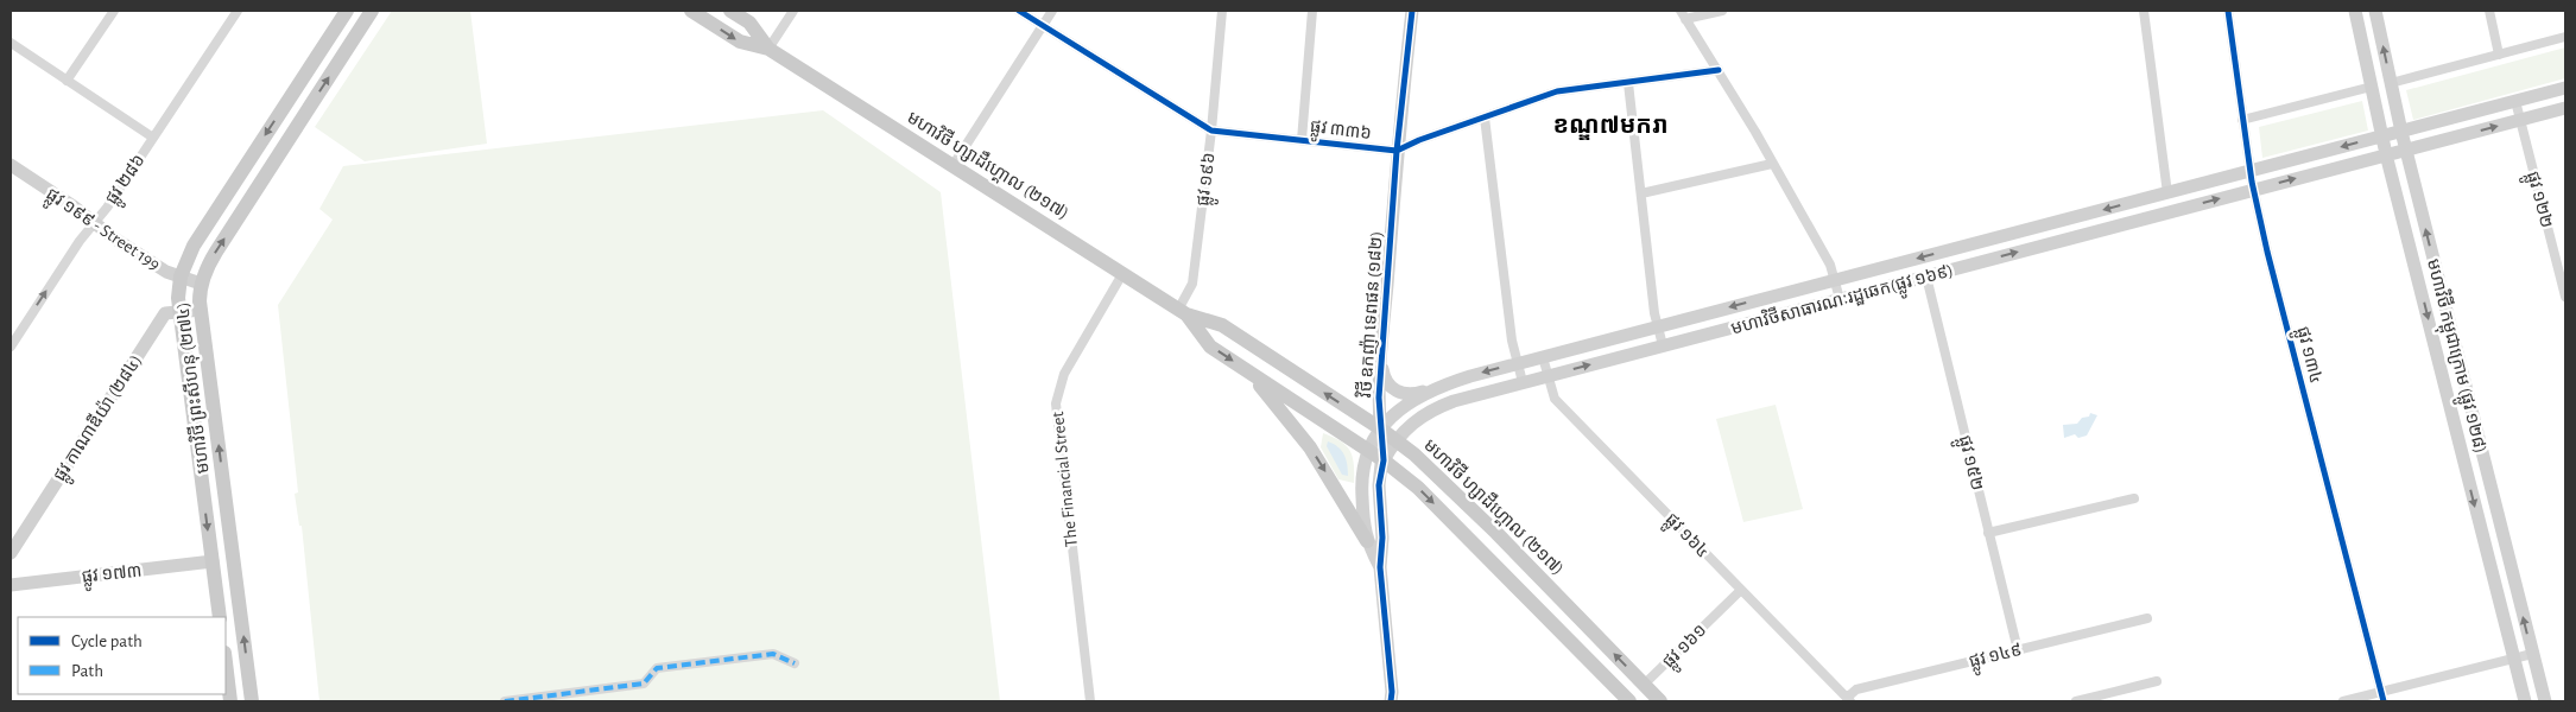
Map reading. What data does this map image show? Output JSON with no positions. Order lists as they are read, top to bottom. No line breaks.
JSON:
{"streets":{"main road":["មហាវិថី ហ្សាដឹហ្គោល (២១៧)","ផ្លូវ ១៩៩ - Street 199","មហាវិថីសាធារណៈរដ្ឋឆេក(ផ្លូវ ១៦៩)","វិថី ឧកញ៉ា ទេពផន (១៨២)","មហាវិថី កម្ពុជាក្រោម (ផ្លូវ ១២៨)","មហាវិថី ព្រះសីហនុ (២៧៤)","ផ្លូវ កាណាឌីយ៉ា (២៨៤)","ផ្លូវ ១៧៣","ផ្លូវ ១៦១"],"street":["ផ្លូវ ៣៣៦","ផ្លូវ ២៨៦","ផ្លូវ ១៩៦","ផ្លូវ ១២២","ផ្លូវ ១៣៤","ផ្លូវ ១៥២","The Financial Street","ផ្លូវ ១៦៤","ផ្លូវ ១៤៩"]},"crossings":[["ផ្លូវ ៣៣៦","ផ្លូវ ១៩៦"],["ផ្លូវ ៣៣៦","វិថី ឧកញ៉ា ទេពផន (១៨២)"],["មហាវិថី ហ្សាដឹហ្គោល (២១៧)","ផ្លូវ ១៩៦"],["មហាវិថី ហ្សាដឹហ្គោល (២១៧)","មហាវិថីសាធារណៈរដ្ឋឆេក(ផ្លូវ ១៦៩)"],["មហាវិថី ហ្សាដឹហ្គោល (២១៧)","វិថី ឧកញ៉ា ទេពផន (១៨២)"],["មហាវិថី ហ្សាដឹហ្គោល (២១៧)","The Financial Street"],["មហាវិថី ហ្សាដឹហ្គោល (២១៧)","ផ្លូវ ១៦១"],["ផ្លូវ ២៨៦","ផ្លូវ ១៩៩ - Street 199"],["ផ្លូវ ១៩៩ - Street 199","មហាវិថី ព្រះសីហនុ (២៧៤)"],["មហាវិថីសាធារណៈរដ្ឋឆេក(ផ្លូវ ១៦៩)","វិថី ឧកញ៉ា ទេពផន (១៨២)"],["មហាវិថីសាធារណៈរដ្ឋឆេក(ផ្លូវ ១៦៩)","ផ្លូវ ១៣៤"],["មហាវិថីសាធារណៈរដ្ឋឆេក(ផ្លូវ ១៦៩)","មហាវិថី កម្ពុជាក្រោម (ផ្លូវ ១២៨)"],["មហាវិថីសាធារណៈរដ្ឋឆេក(ផ្លូវ ១៦៩)","ផ្លូវ ១៥២"],["មហាវិថីសាធារណៈរដ្ឋឆេក(ផ្លូវ ១៦៩)","ផ្លូវ ១៦៤"],["មហាវិថី ព្រះសីហនុ (២៧៤)","ផ្លូវ កាណាឌីយ៉ា (២៨៤)"],["មហាវិថី ព្រះសីហនុ (២៧៤)","ផ្លូវ ១៧៣"],["ផ្លូវ ១៥២","ផ្លូវ ១៤៩"],["ផ្លូវ ១៦៤","ផ្លូវ ១៦១"],["ផ្លូវ ១៦៤","ផ្លូវ ១៤៩"]],"one_way":["ផ្លូវ ២៨៦"],"districts":["ខណ្ឌ៧មករា"],"legend":["Cycle path","Path"]}
